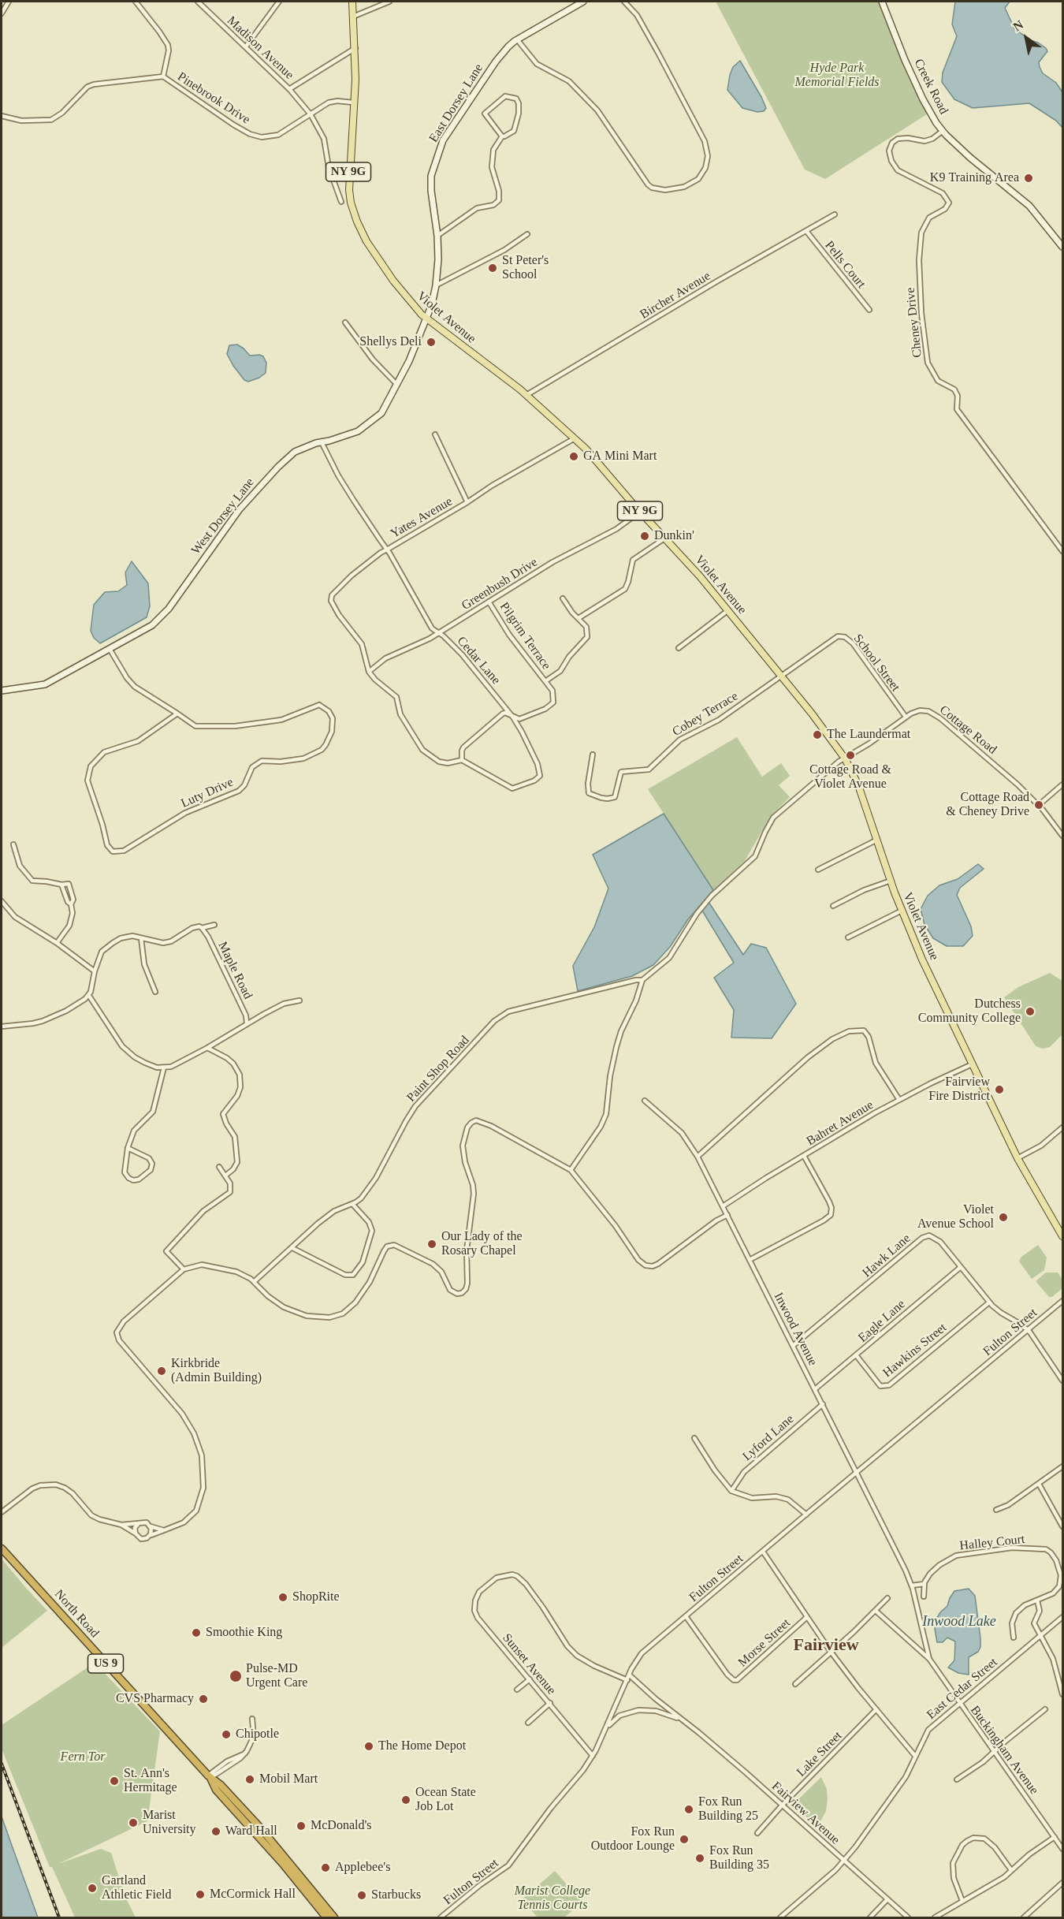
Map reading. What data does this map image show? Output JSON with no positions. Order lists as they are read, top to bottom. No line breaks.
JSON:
{"streets":{"highway":["North Road","US 9"],"main road":["NY 9G","Violet Avenue"],"street":["Madison Avenue","Creek Road","Pinebrook Drive","East Dorsey Lane","Pells Court","Bircher Avenue","Cheney Drive","West Dorsey Lane","Yates Avenue","Greenbush Drive","Pilgrim Terrace","Cedar Lane","School Street","Cobey Terrace","Cottage Road","Luty Drive","Maple Road","Paint Shop Road","Bahret Avenue","Hawk Lane","Eagle Lane","Inwood Avenue","Fulton Street","Hawkins Street","Lyford Lane","Halley Court","Morse Street","Sunset Avenue","East Cedar Street","Buckingham Avenue","Lake Street","Fairview Avenue"]},"crossings":[["Madison Avenue","Pinebrook Drive"],["Madison Avenue","Violet Avenue"],["Creek Road","Cheney Drive"],["Pinebrook Drive","Violet Avenue"],["East Dorsey Lane","Violet Avenue"],["East Dorsey Lane","West Dorsey Lane"],["Pells Court","Bircher Avenue"],["Bircher Avenue","Violet Avenue"],["Violet Avenue","West Dorsey Lane"],["Violet Avenue","Yates Avenue"],["Violet Avenue","Greenbush Drive"],["Violet Avenue","School Street"],["Violet Avenue","Cobey Terrace"],["Violet Avenue","Cottage Road"],["Violet Avenue","Bahret Avenue"],["West Dorsey Lane","Yates Avenue"],["West Dorsey Lane","Luty Drive"],["Yates Avenue","Cedar Lane"],["Greenbush Drive","Pilgrim Terrace"],["Greenbush Drive","Cedar Lane"],["Pilgrim Terrace","Cedar Lane"],["School Street","Cobey Terrace"],["School Street","Cottage Road"],["Cottage Road","Paint Shop Road"],["Bahret Avenue","Inwood Avenue"],["Hawk Lane","Eagle Lane"],["Hawk Lane","Inwood Avenue"],["Hawk Lane","Fulton Street"],["Hawk Lane","Hawkins Street"],["Eagle Lane","Inwood Avenue"],["Eagle Lane","Hawkins Street"],["Inwood Avenue","Fulton Street"],["Inwood Avenue","Lyford Lane"],["Inwood Avenue","Buckingham Avenue"],["Fulton Street","Morse Street"],["Fulton Street","Sunset Avenue"],["Fulton Street","Fairview Avenue"],["East Cedar Street","Buckingham Avenue"],["East Cedar Street","Fairview Avenue"],["Lake Street","Fairview Avenue"]],"districts":["Fairview"],"water":["Inwood Lake"],"parks":["Hyde Park Memorial Fields","Fern Tor","Marist College Tennis Courts"],"places":["K9 Training Area","St Peter's School","Shellys Deli","GA Mini Mart","Dunkin'","The Laundermat","Cottage Road & Violet Avenue","Cottage Road & Cheney Drive","Dutchess Community College","Fairview Fire District","Violet Avenue School","Our Lady of the Rosary Chapel","Kirkbride (Admin Building)","ShopRite","Smoothie King","Pulse-MD Urgent Care","CVS Pharmacy","Chipotle","The Home Depot","Mobil Mart","St. Ann's Hermitage","Ocean State Job Lot","Fox Run Building 25","Marist University","McDonald's","Ward Hall","Fox Run Outdoor Lounge","Fox Run Building 35","Applebee's","Gartland Athletic Field","McCormick Hall","Starbucks"],"north":"top left"}
